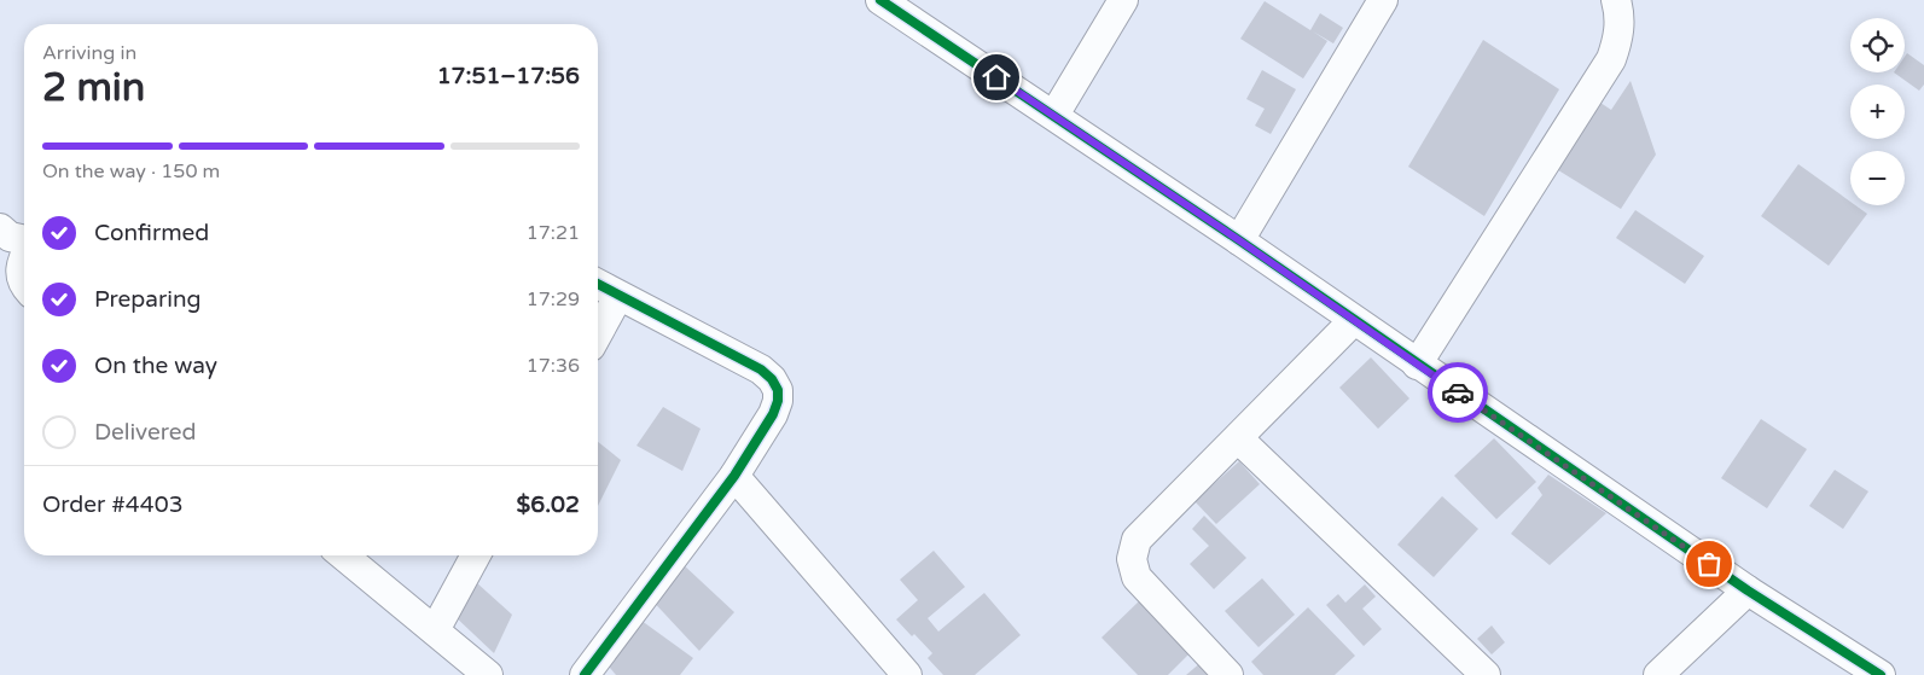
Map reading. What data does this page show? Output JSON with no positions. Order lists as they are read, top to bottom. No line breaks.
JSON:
{"page":{"map_buttons":["+","−"],"heading":["2 min","Arriving in","17:51–17:56"],"panel":["Order #4403","$6.02"],"bar":"On the way · 150 m","list":[["Confirmed","17:21"],["Preparing","17:29"],["On the way","17:36"],"Delivered"]}}
